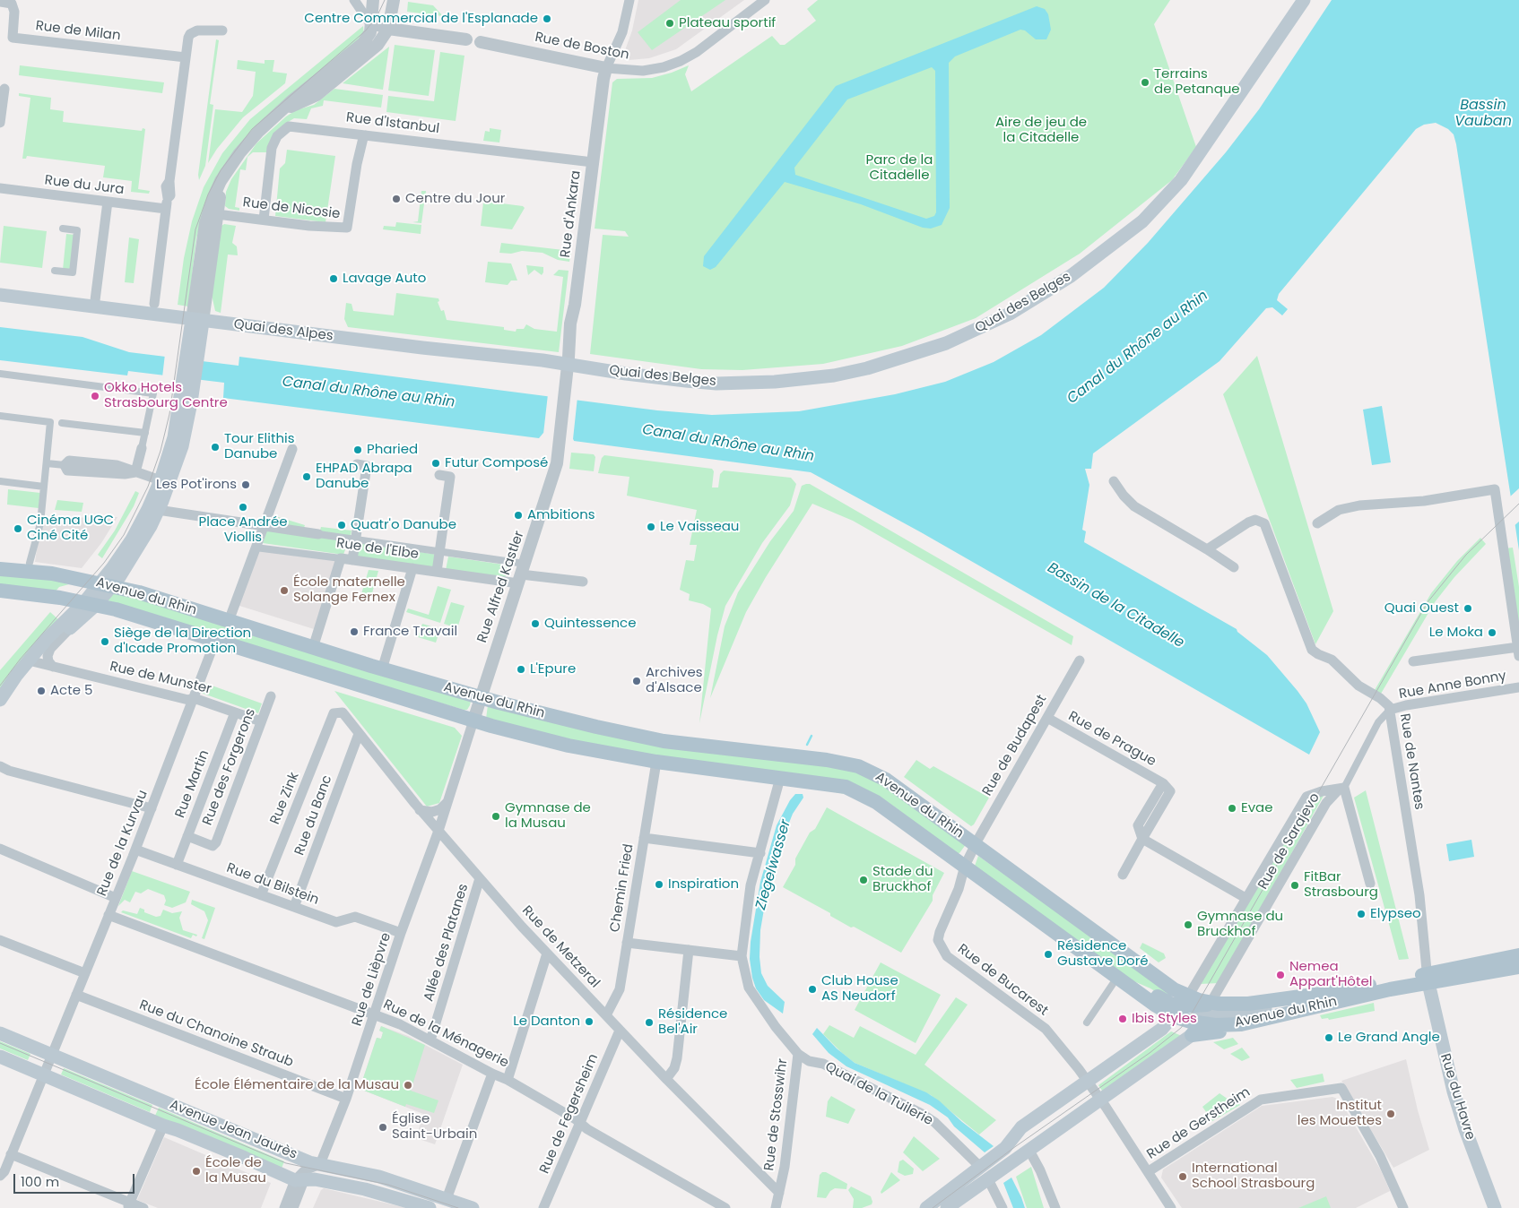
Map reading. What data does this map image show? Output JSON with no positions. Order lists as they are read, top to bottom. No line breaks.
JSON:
{"streets":{"main road":["Quai des Belges","Quai des Alpes","Avenue du Rhin","Quai de la Tuilerie","Rue du Havre","Avenue Jean Jaurès"],"street":["Rue de Milan","Rue de Boston","Rue d'Istanbul","Rue du Jura","Rue de Nicosie","Rue d'Ankara","Rue de l'Elbe","Rue Alfred Kastler","Rue de Munster","Rue Anne Bonny","Rue de Prague","Rue de Budapest","Rue de Nantes","Rue des Forgerons","Rue Martin","Rue Zink","Rue du Banc","Rue de Sarajevo","Rue de la Kurvau","Rue du Bilstein","Chemin Fried","Allée des Platanes","Rue de Metzeral","Rue de Lièpvre","Rue de Bucarest","Rue du Chanoine Straub","Rue de la Ménagerie","Rue de Fegersheim","Rue de Stosswihr","Rue de Gerstheim"]},"crossings":[["Rue de Boston","Rue d'Ankara"],["Rue d'Istanbul","Rue de Nicosie"],["Rue d'Istanbul","Rue d'Ankara"],["Rue d'Ankara","Quai des Belges"],["Rue d'Ankara","Quai des Alpes"],["Rue d'Ankara","Rue Alfred Kastler"],["Quai des Belges","Quai des Alpes"],["Quai des Belges","Rue Alfred Kastler"],["Quai des Alpes","Rue Alfred Kastler"],["Rue de l'Elbe","Rue Alfred Kastler"],["Rue Alfred Kastler","Avenue du Rhin"],["Rue Alfred Kastler","Rue de Lièpvre"],["Avenue du Rhin","Rue de Budapest"],["Avenue du Rhin","Rue de Nantes"],["Avenue du Rhin","Rue de Sarajevo"],["Avenue du Rhin","Rue de la Kurvau"],["Avenue du Rhin","Chemin Fried"],["Avenue du Rhin","Rue de Lièpvre"],["Avenue du Rhin","Rue de Bucarest"],["Avenue du Rhin","Rue du Havre"],["Avenue du Rhin","Rue de Stosswihr"],["Rue de Munster","Rue des Forgerons"],["Rue de Munster","Rue Martin"],["Rue de Munster","Rue de la Kurvau"],["Rue Anne Bonny","Rue de Nantes"],["Rue Anne Bonny","Rue de Sarajevo"],["Rue de Prague","Rue de Budapest"],["Rue de Nantes","Rue de Sarajevo"],["Rue de Nantes","Rue du Havre"],["Rue des Forgerons","Rue Martin"],["Rue Martin","Rue du Bilstein"],["Rue Zink","Rue du Bilstein"],["Rue Zink","Rue de Metzeral"],["Rue du Banc","Rue du Bilstein"],["Rue du Banc","Rue de Metzeral"],["Rue de la Kurvau","Rue du Bilstein"],["Rue de la Kurvau","Rue du Chanoine Straub"],["Rue de la Kurvau","Rue de la Ménagerie"],["Rue de la Kurvau","Avenue Jean Jaurès"],["Rue du Bilstein","Rue de Lièpvre"],["Chemin Fried","Rue de Metzeral"],["Allée des Platanes","Rue de Metzeral"],["Allée des Platanes","Rue de la Ménagerie"],["Rue de Metzeral","Rue de Lièpvre"],["Rue de Metzeral","Rue de Fegersheim"],["Rue de Metzeral","Rue de Stosswihr"],["Rue de Lièpvre","Rue du Chanoine Straub"],["Rue de Lièpvre","Rue de la Ménagerie"],["Rue de Lièpvre","Avenue Jean Jaurès"],["Rue de Bucarest","Rue de Gerstheim"],["Rue de la Ménagerie","Rue de Fegersheim"],["Quai de la Tuilerie","Rue de Stosswihr"]],"water":["Bassin Vauban","Canal du Rhône au Rhin","Bassin de la Citadelle","Ziegelwasser"],"parks":["Aire de jeu de la Citadelle","Parc de la Citadelle"],"places":["Centre Commercial de l'Esplanade","Plateau sportif","Terrains de Petanque","Centre du Jour","Lavage Auto","Okko Hotels Strasbourg Centre","Tour Elithis Danube","Pharied","Futur Composé","EHPAD Abrapa Danube","Les Pot'irons","Place Andrée Viollis","Ambitions","Quatr'o Danube","Le Vaisseau","Cinéma UGC Ciné Cité","École maternelle Solange Fernex","Quai Ouest","Quintessence","France Travail","Le Moka","Siège de la Direction d'Icade Promotion","L'Epure","Archives d'Alsace","Acte 5","Evae","Gymnase de la Musau","Stade du Bruckhof","Inspiration","FitBar Strasbourg","Elypseo","Gymnase du Bruckhof","Résidence Gustave Doré","Nemea Appart'Hôtel","Club House AS Neudorf","Ibis Styles","Le Danton","Résidence Bel'Air","Le Grand Angle","École Élémentaire de la Musau","Institut les Mouettes","Église Saint-Urbain","École de la Musau","International School Strasbourg"],"scale_bar":"100 m"}
